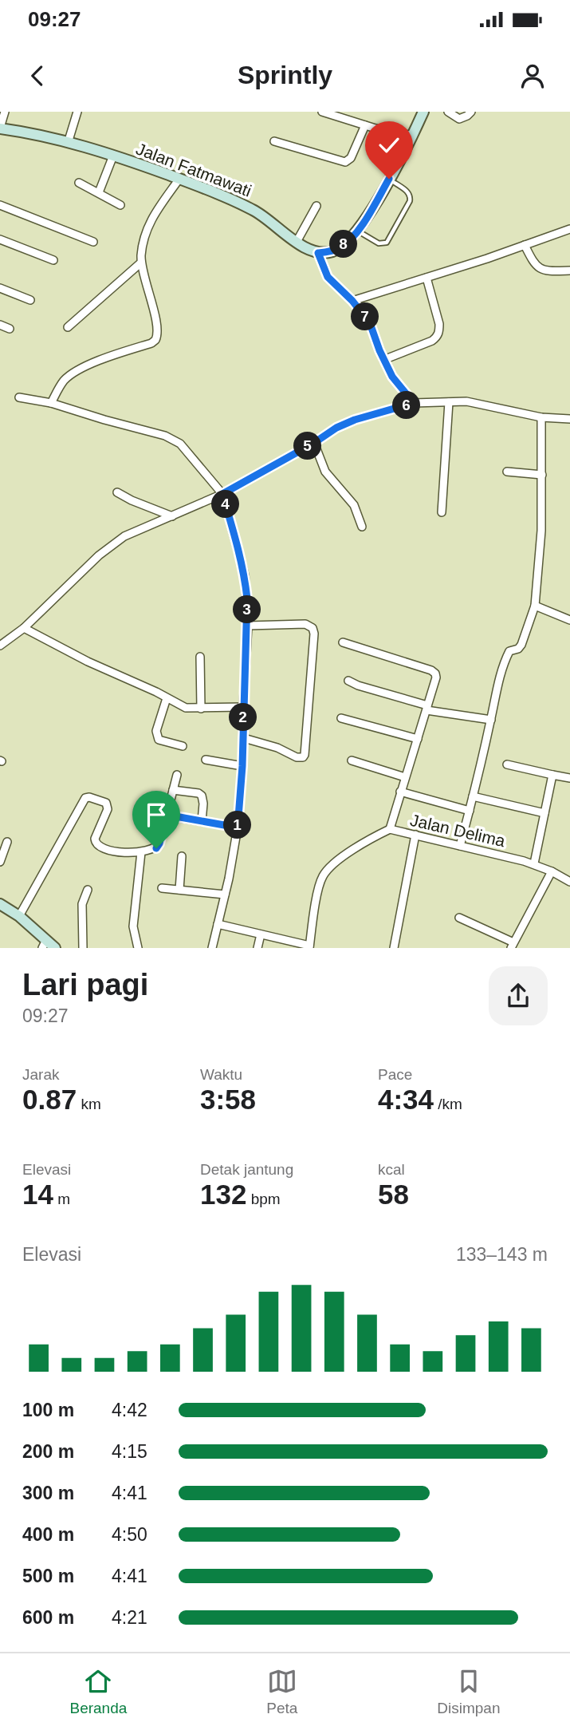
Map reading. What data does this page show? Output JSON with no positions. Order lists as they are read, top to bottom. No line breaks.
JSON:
{"streets":{"street":["Jalan Fatmawati","Jalan Delima"]},"page":{"status":"09:27","header":"Sprintly","pins":["8","7","6","5","4","3","2","1"],"heading":["Lari pagi","09:27"],"stats":[["Jarak","0.87 km"],["Waktu","3:58"],["Pace","4:34 /km"],["Elevasi","14 m"],["Detak jantung","132 bpm"],["kcal","58"]],"chart":["Elevasi","133–143 m"],"list":[{"name":"100 m","note":"4:42"},{"name":"200 m","note":"4:15"},{"name":"300 m","note":"4:41"},{"name":"400 m","note":"4:50"},{"name":"500 m","note":"4:41"},{"name":"600 m","note":"4:21"}],"tabs":["Beranda","Peta","Disimpan"]}}
